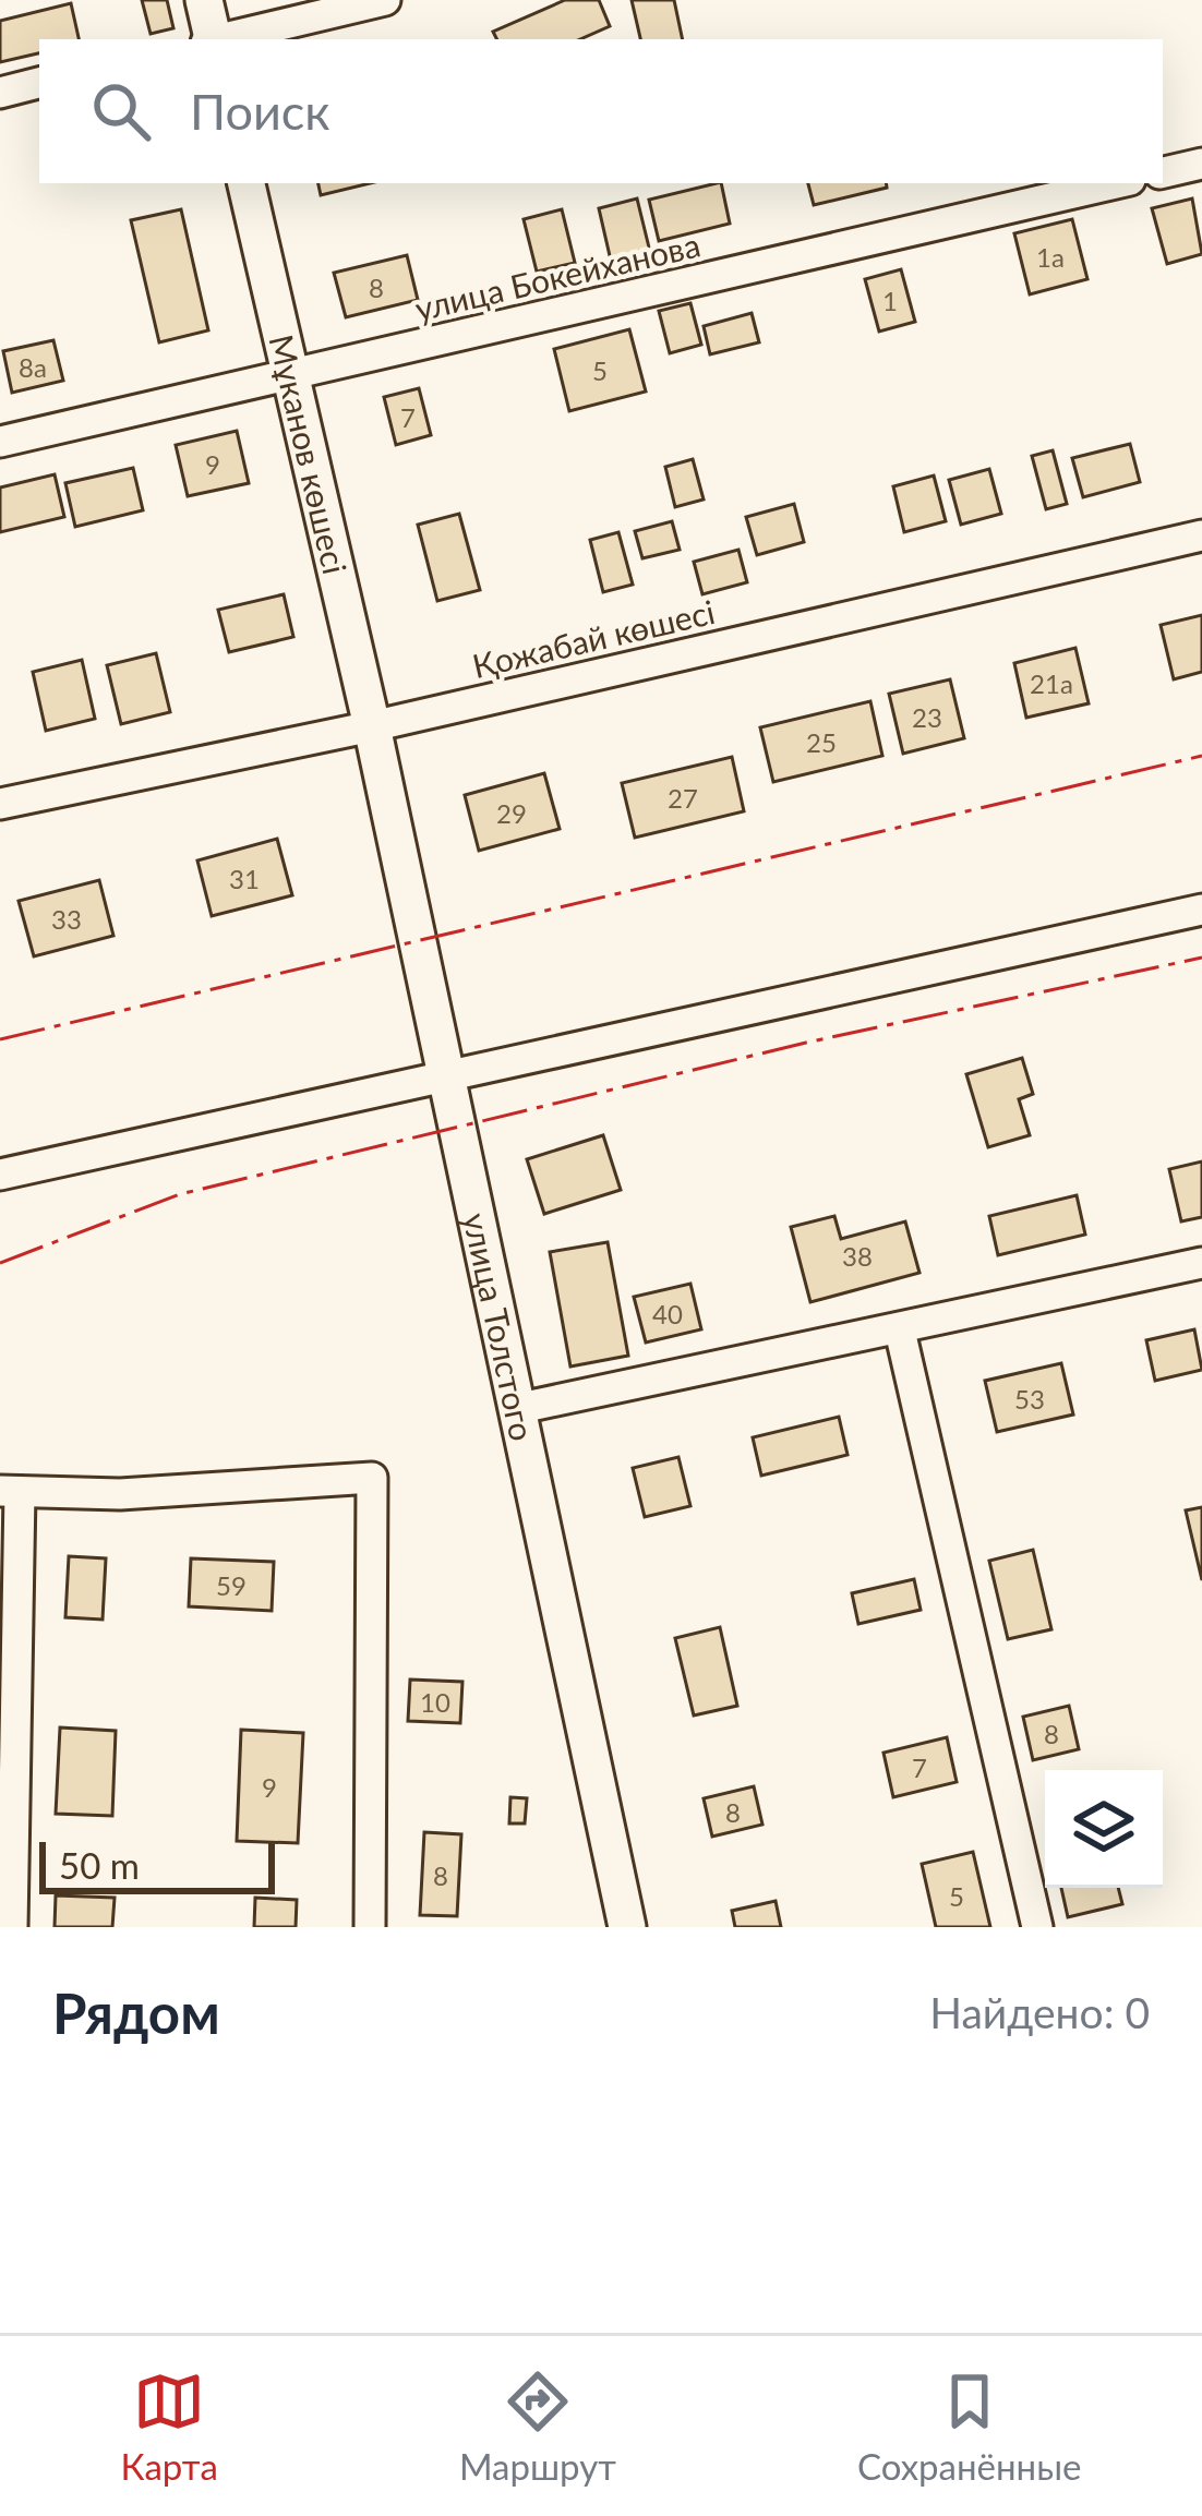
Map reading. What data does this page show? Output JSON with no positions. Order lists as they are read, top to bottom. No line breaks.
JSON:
{"streets":{"street":["улица Бокейханова","Мұканов көшесі","Қожабай көшесі","улица Толстого"]},"crossings":[["улица Бокейханова","Мұканов көшесі"],["Мұканов көшесі","Қожабай көшесі"],["Мұканов көшесі","улица Толстого"],["Қожабай көшесі","улица Толстого"]],"house_numbers":["1а","8","1","8а","5","7","9","21а","23","25","27","29","31","33","38","40","53","59","10","8","7","9","8","8","5"],"scale_bar":"50 m","page":{"search":"Поиск","scale":"50 m","heading":["Рядом","Найдено: 0"],"nav":["Карта","Маршрут","Сохранённые"]}}
